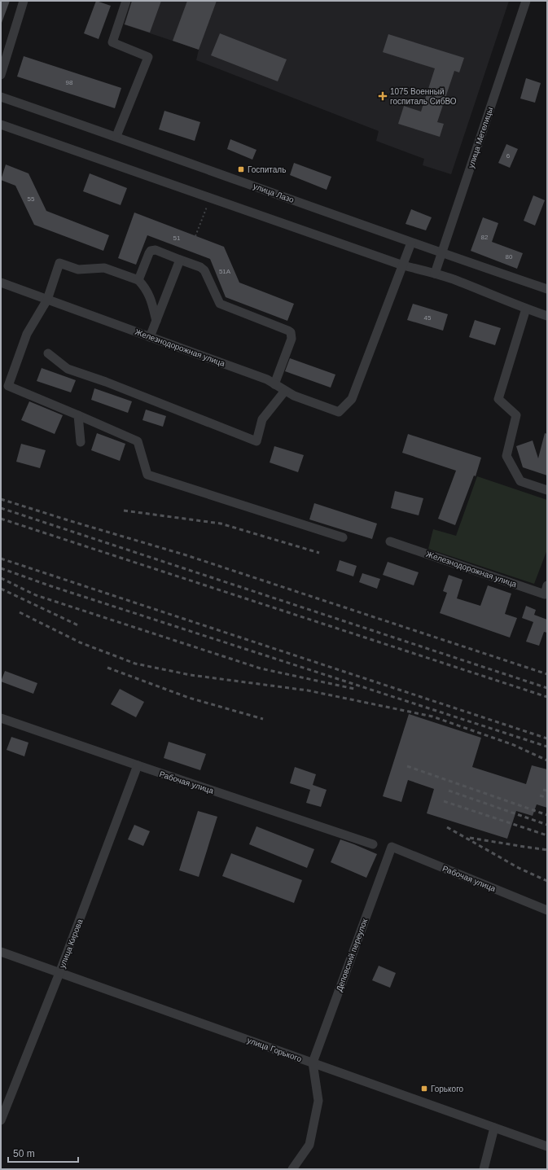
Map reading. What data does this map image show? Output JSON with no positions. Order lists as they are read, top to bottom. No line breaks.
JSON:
{"streets":{"street":["улица Метелицы","улица Лазо","Железнодорожная улица","Рабочая улица","улица Кирова","Деповский переулок","улица Горького"]},"crossings":[["улица Метелицы","улица Лазо"],["Рабочая улица","улица Кирова"],["Рабочая улица","Деповский переулок"],["улица Кирова","улица Горького"],["Деповский переулок","улица Горького"]],"places":{"health":["1075 Военный госпиталь СибВО"],"transit":["Госпиталь","Горького"]},"house_numbers":["98","6","55","82","51","80","51А","45"],"scale_bar":"50 m"}
